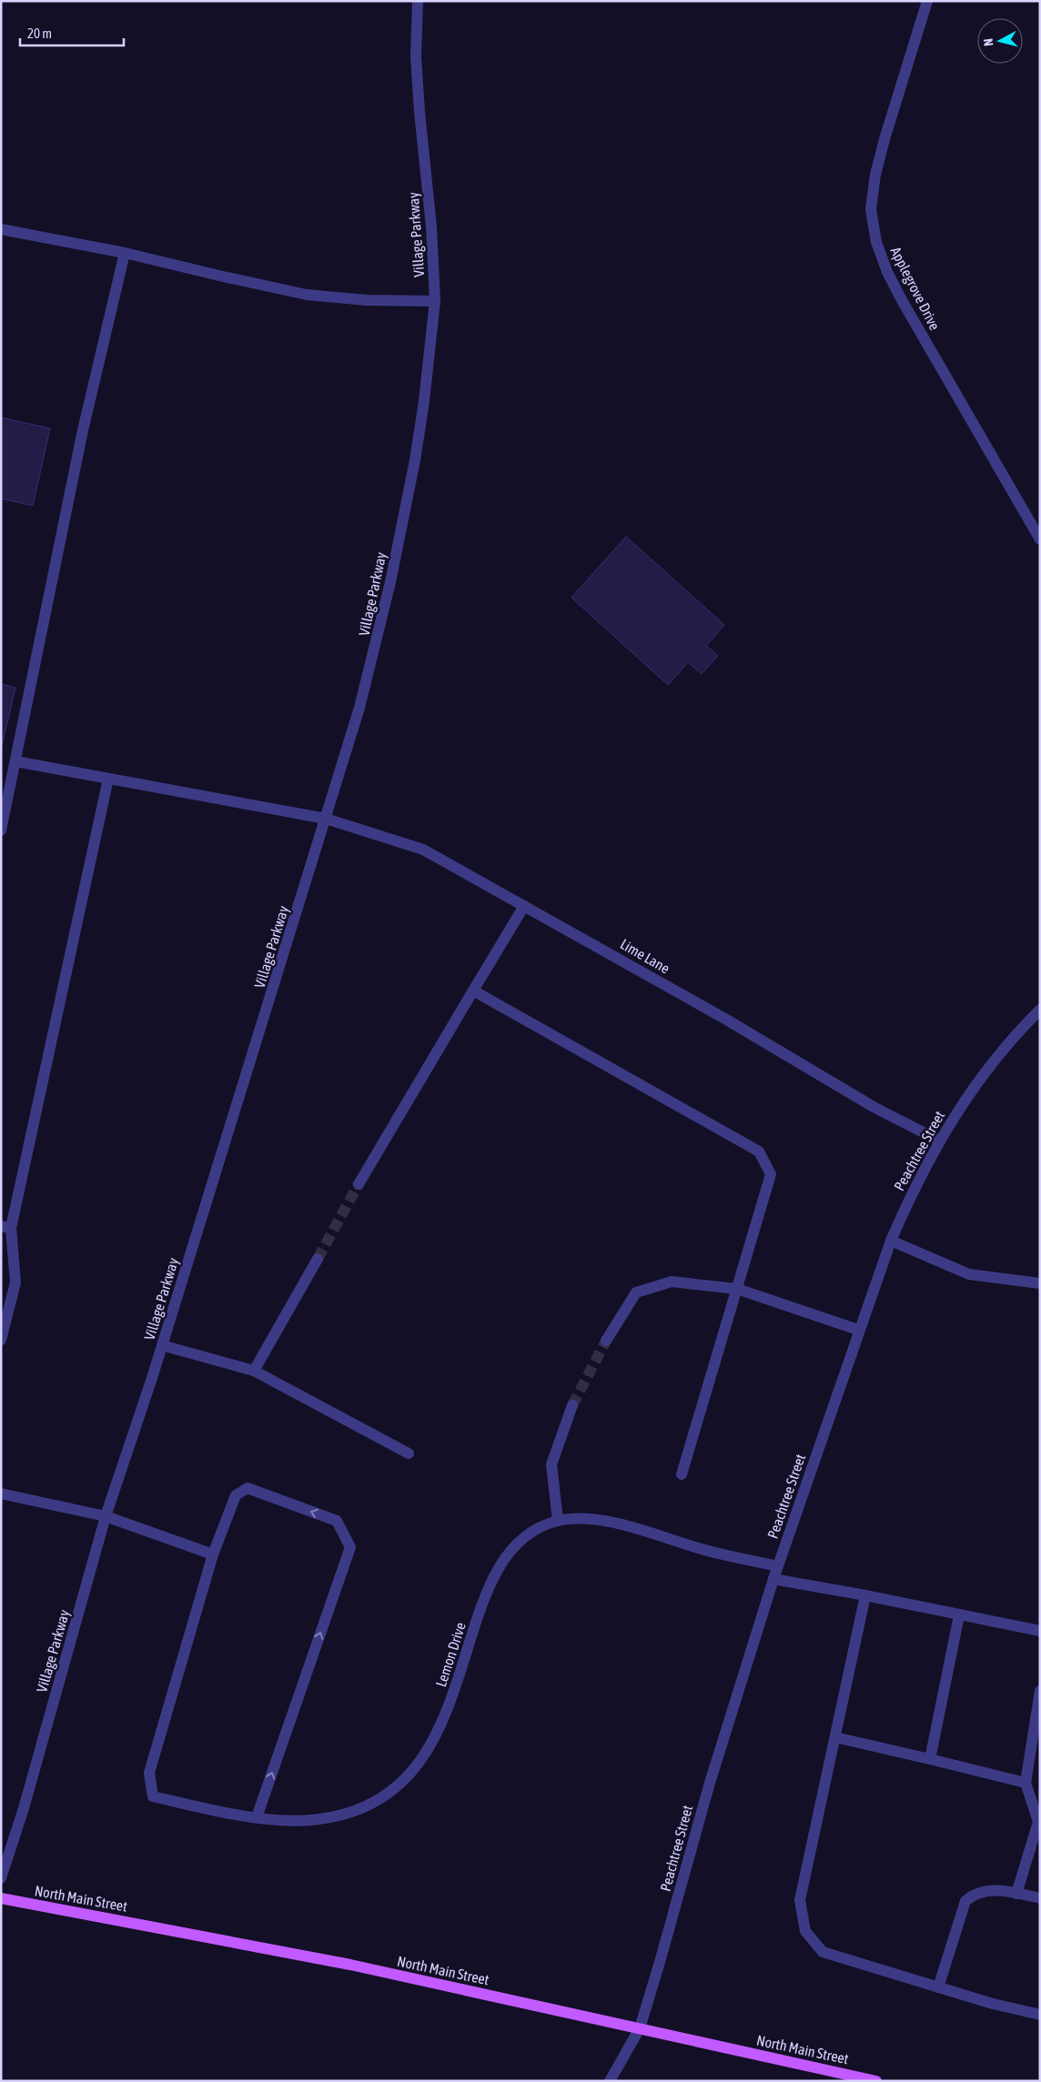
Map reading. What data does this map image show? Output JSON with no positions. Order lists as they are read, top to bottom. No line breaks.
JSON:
{"streets":{"main road":["North Main Street"],"street":["Village Parkway","Applegrove Drive","Lime Lane","Peachtree Street","Lemon Drive"]},"crossings":[["Village Parkway","Lime Lane"],["Lime Lane","Peachtree Street"],["Peachtree Street","Lemon Drive"],["Peachtree Street","North Main Street"]],"scale_bar":"20 m","north":"left"}
